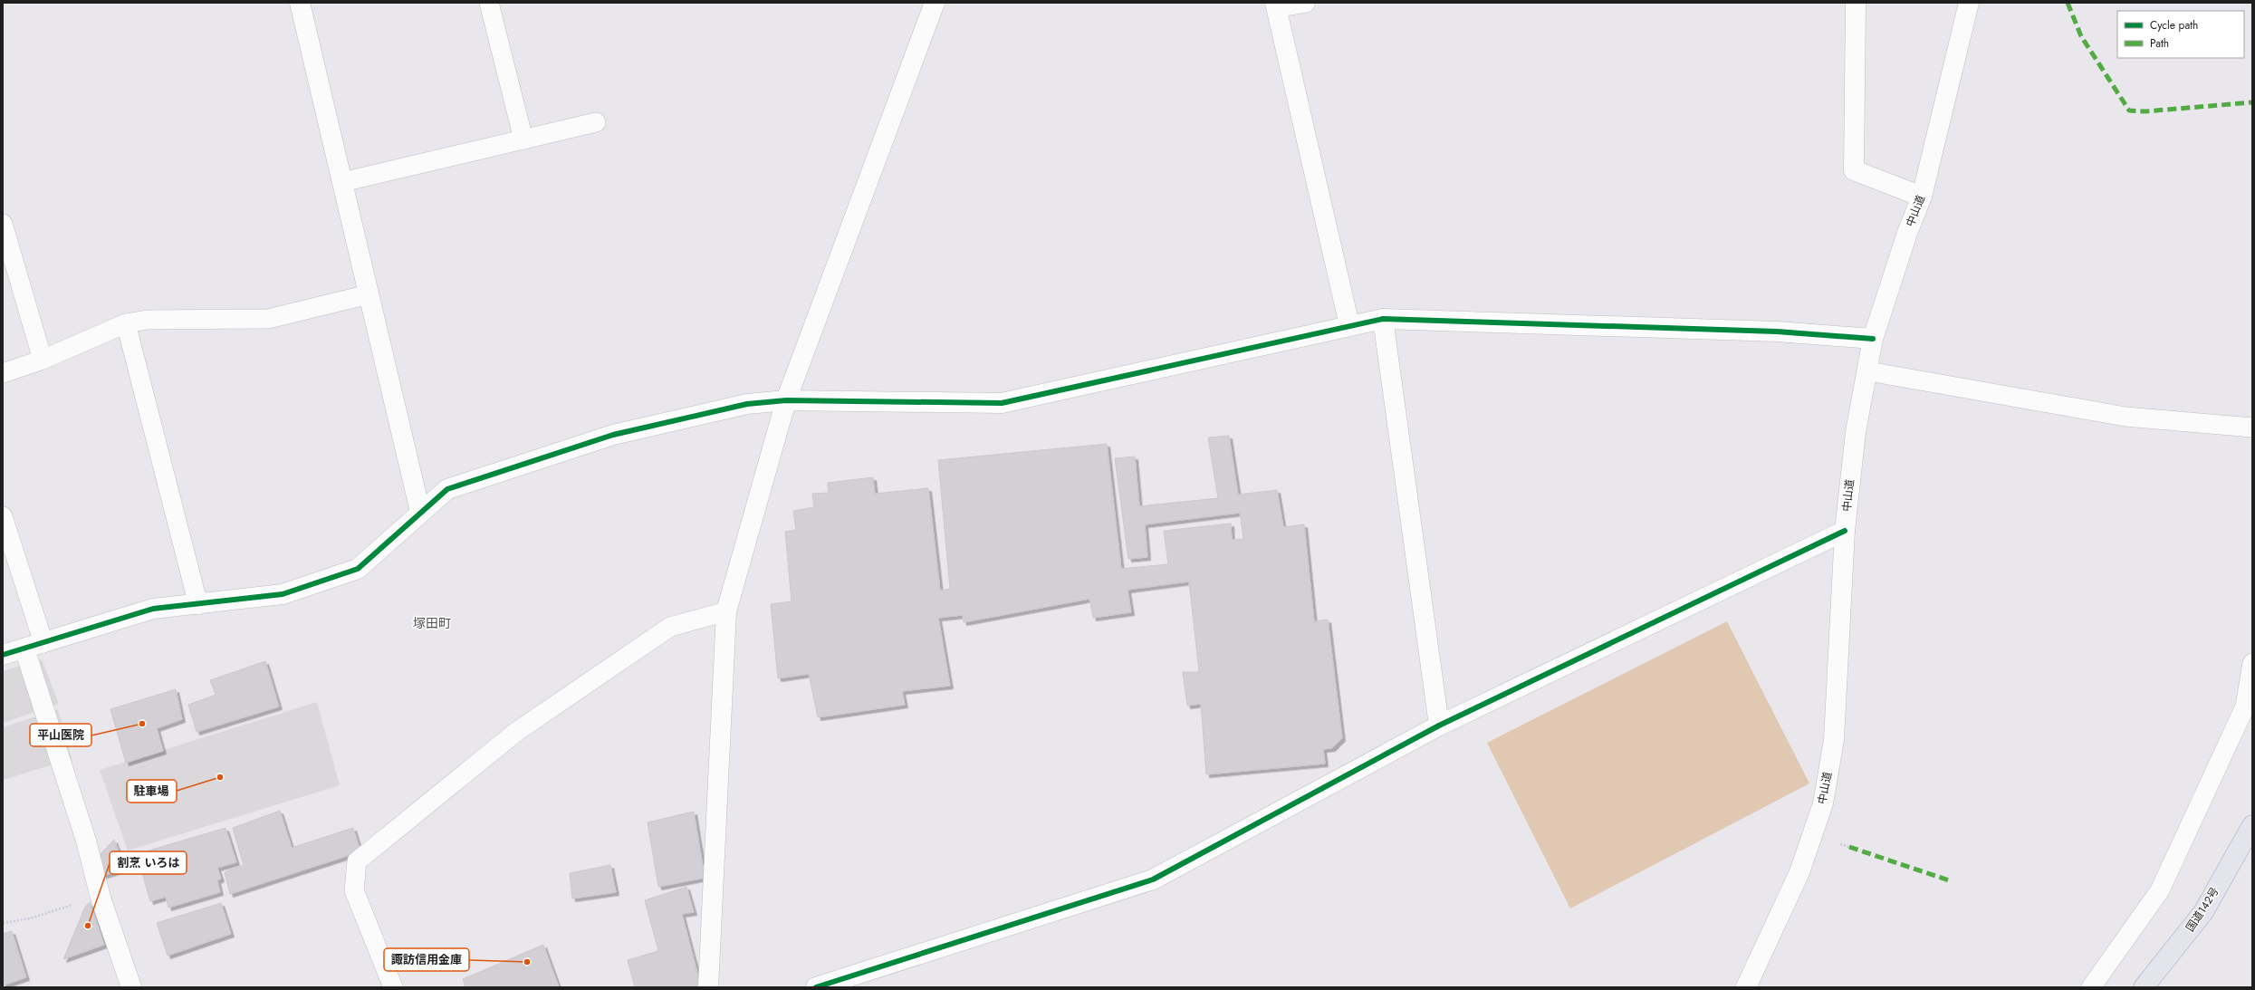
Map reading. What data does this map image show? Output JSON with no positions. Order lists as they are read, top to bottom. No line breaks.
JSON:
{"streets":{"highway":["国道142号"],"street":["中山道"]},"districts":["塚田町"],"places":["平山医院","駐車場","割烹 いろは","諏訪信用金庫"],"legend":["Cycle path","Path"]}
